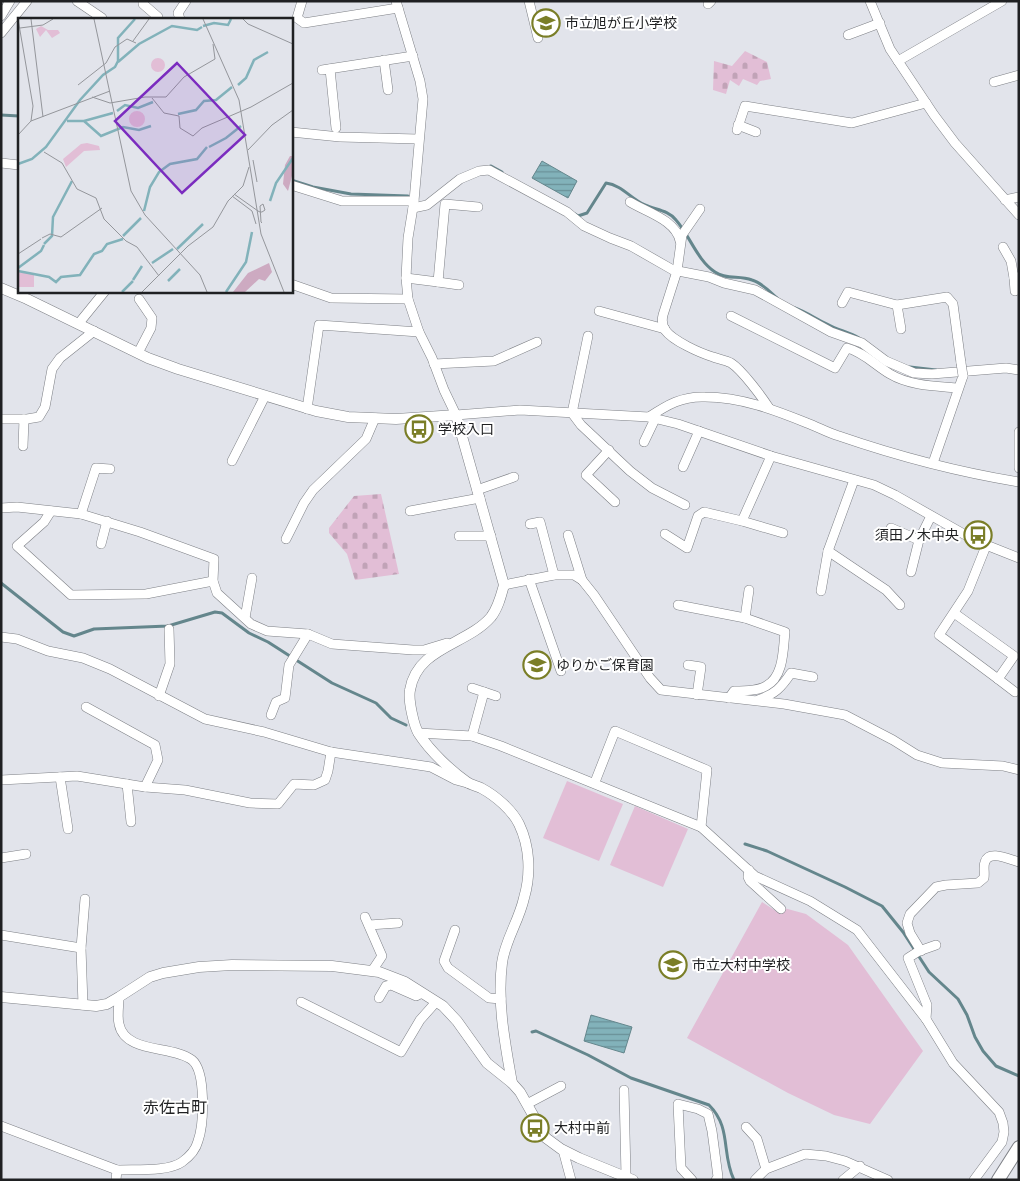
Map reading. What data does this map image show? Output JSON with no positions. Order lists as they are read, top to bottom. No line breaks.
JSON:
{"districts":["赤佐古町"],"places":{"school or university":["市立旭が丘小学校","ゆりかご保育園","市立大村中学校"],"bus stop":["学校入口","須田ノ木中央","大村中前"]}}
